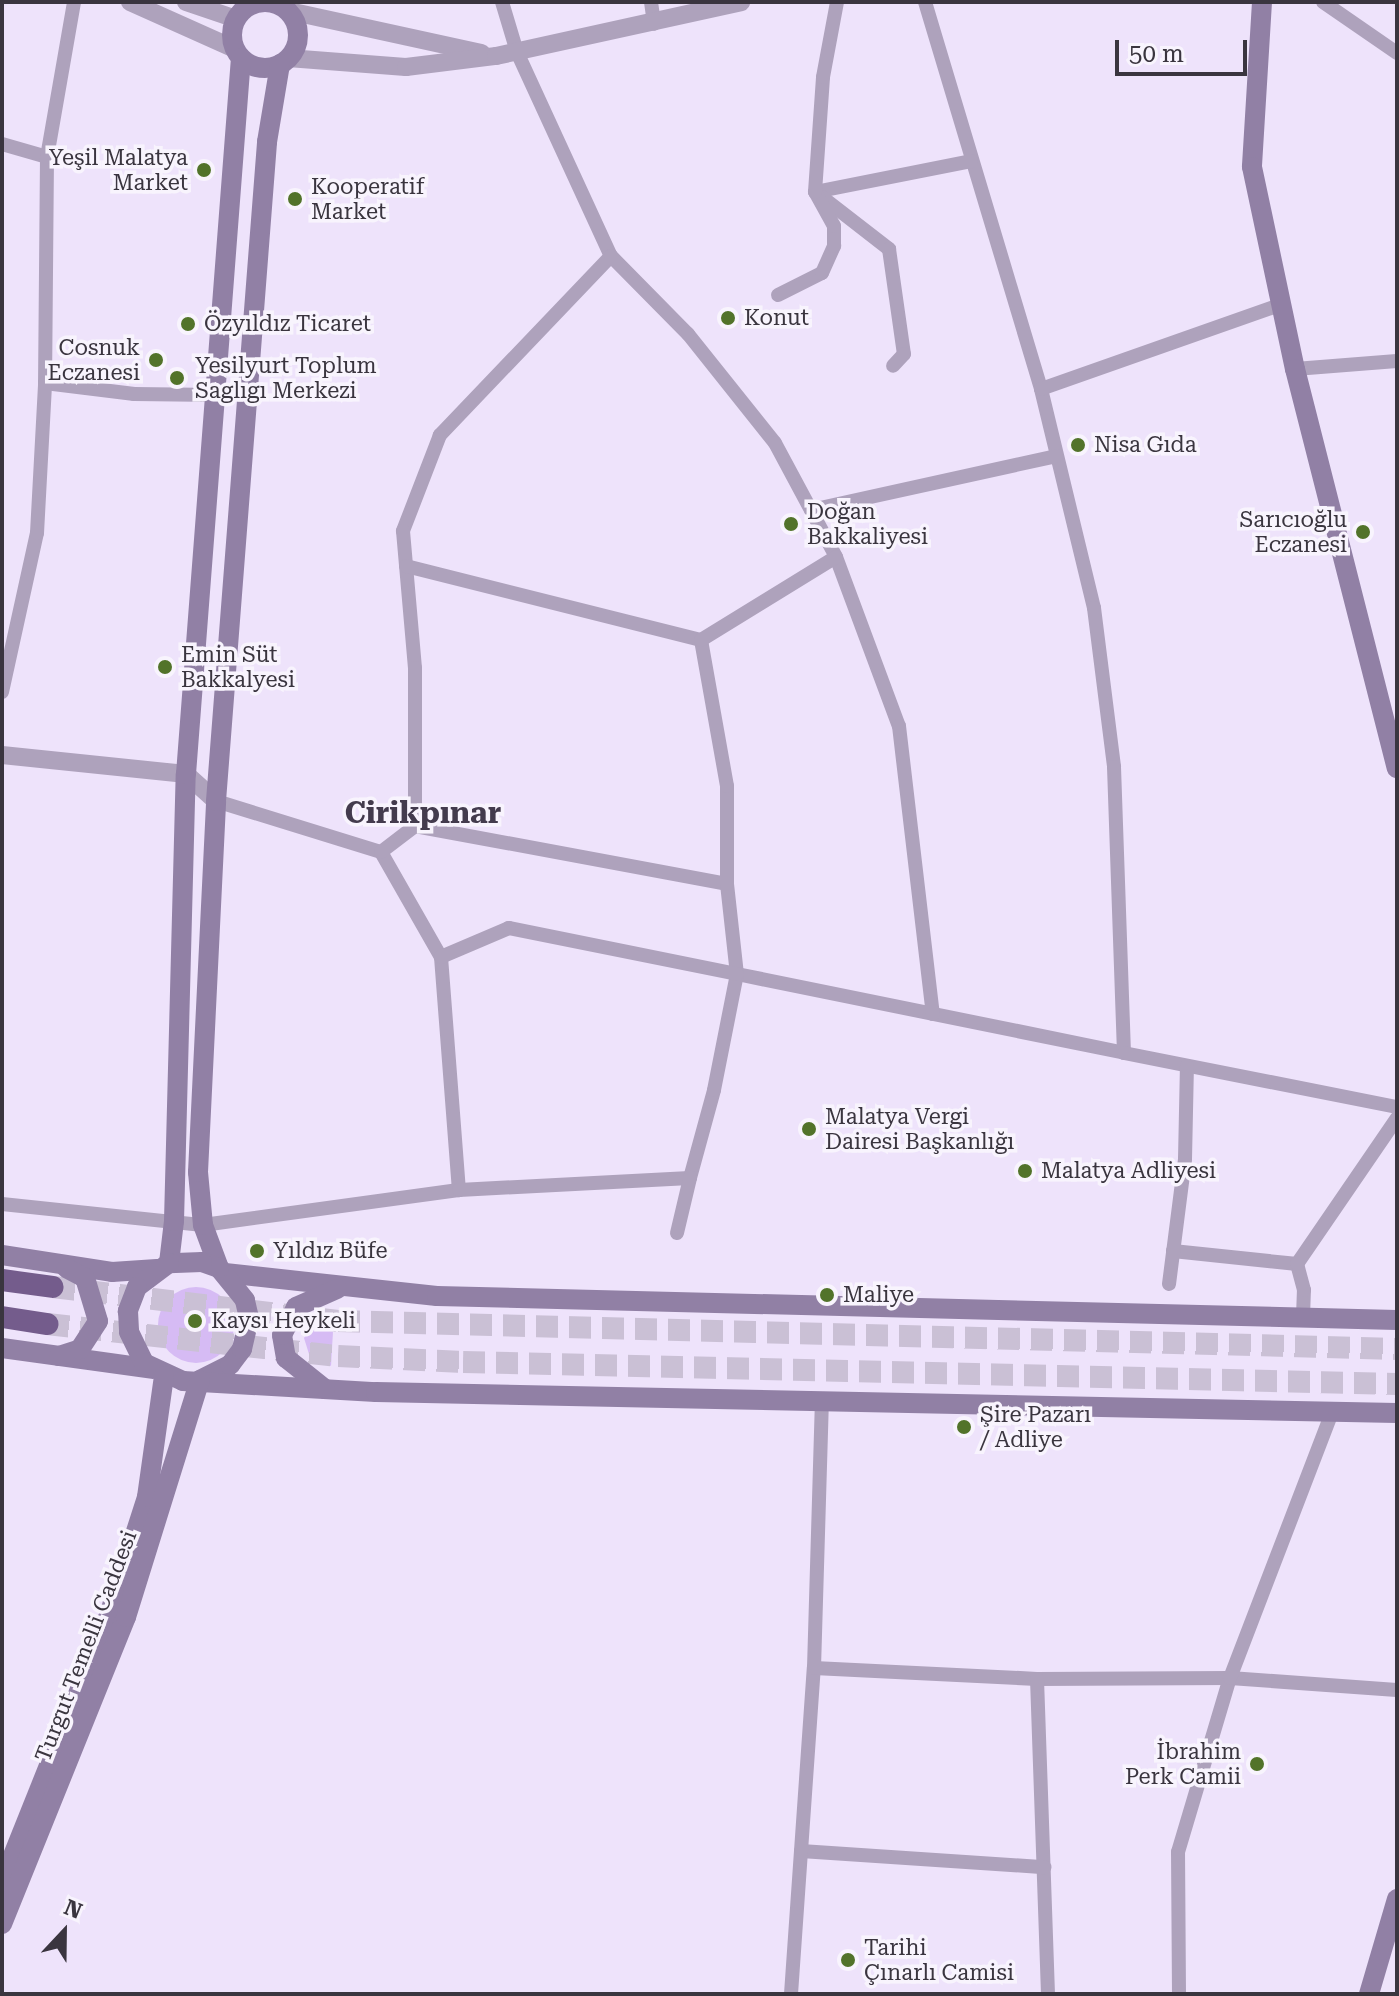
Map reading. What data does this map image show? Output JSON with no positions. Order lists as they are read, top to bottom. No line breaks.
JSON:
{"streets":{"main road":["Turgut Temelli Caddesi"]},"districts":["Cirikpınar"],"places":["Yeşil Malatya Market","Kooperatif Market","Konut","Özyıldız Ticaret","Cosnuk Eczanesi","Yesilyurt Toplum Saglıgı Merkezi","Nisa Gıda","Doğan Bakkaliyesi","Sarıcıoğlu Eczanesi","Emin Süt Bakkalyesi","Malatya Vergi Dairesi Başkanlığı","Malatya Adliyesi","Yıldız Büfe","Maliye","Kaysı Heykeli","Şire Pazarı / Adliye","İbrahim Perk Camii","Tarihi Çınarlı Camisi"],"scale_bar":"50 m","north":"top"}
